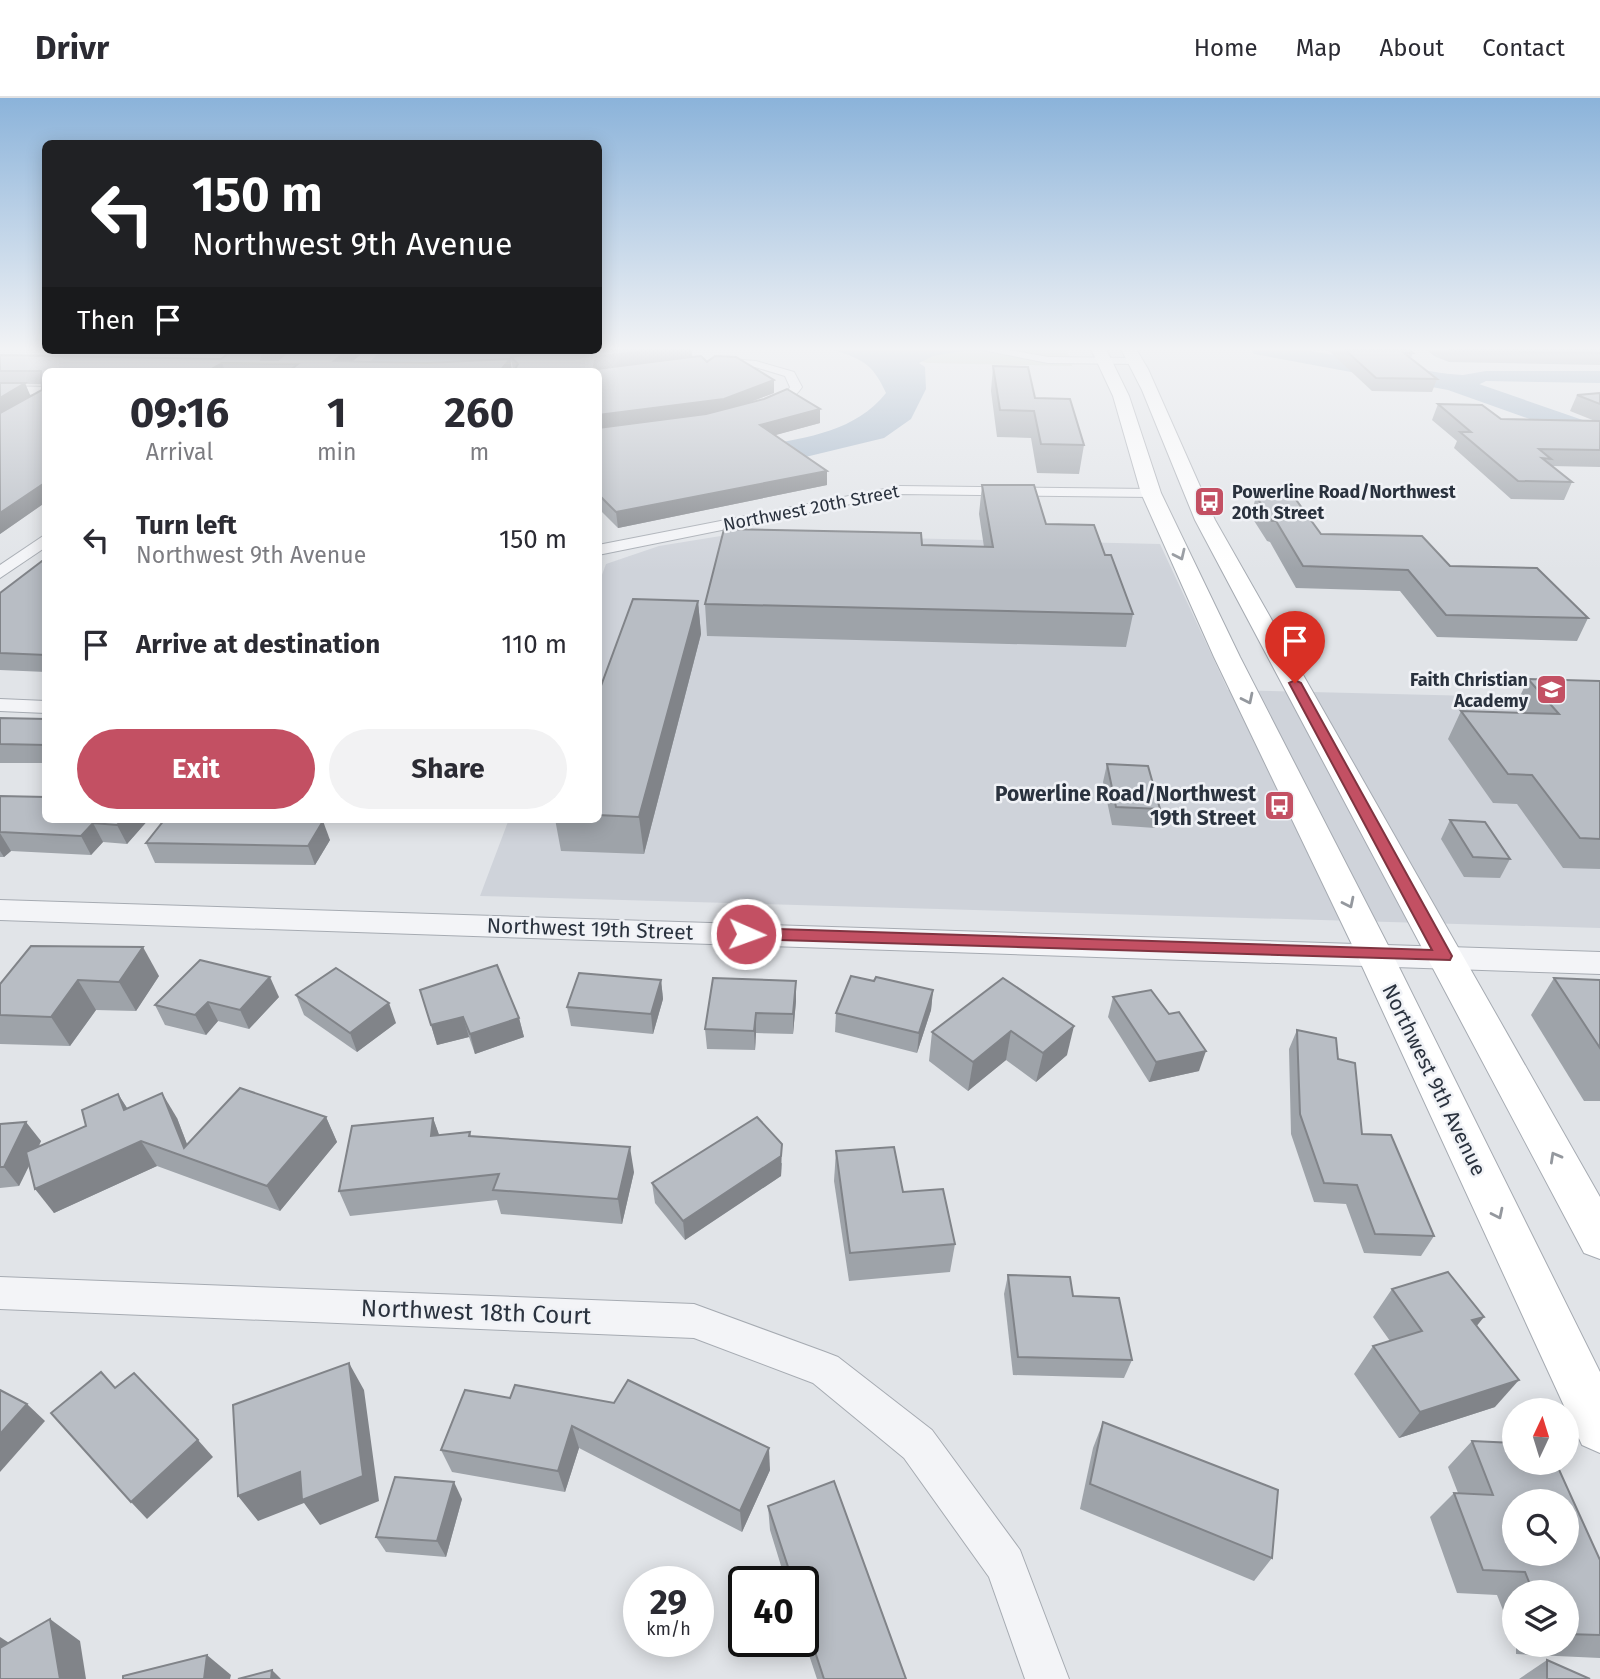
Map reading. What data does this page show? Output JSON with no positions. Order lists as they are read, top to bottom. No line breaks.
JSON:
{"streets":{"main road":["Northwest 9th Avenue"],"street":["Northwest 20th Street","Northwest 19th Street","Northwest 18th Court"]},"crossings":[["Northwest 20th Street","Northwest 9th Avenue"],["Northwest 19th Street","Northwest 9th Avenue"]],"places":{"bus stop":["Powerline Road/Northwest 20th Street","Powerline Road/Northwest 19th Street"],"school or university":["Faith Christian Academy"]},"north":"top","page":{"header":"Drivr","nav":["Home","Map","About","Contact"],"turn":["150 m","Northwest 9th Avenue"],"then":"Then","eta":["09:16","Arrival","1","min","260","m"],"list":[{"name":"Turn left","note":"Northwest 9th Avenue","value":"150 m"},{"name":"Arrive at destination","value":"110 m"}],"buttons":["Exit","Share"],"speed":"29 km/h","limit":"40"}}
